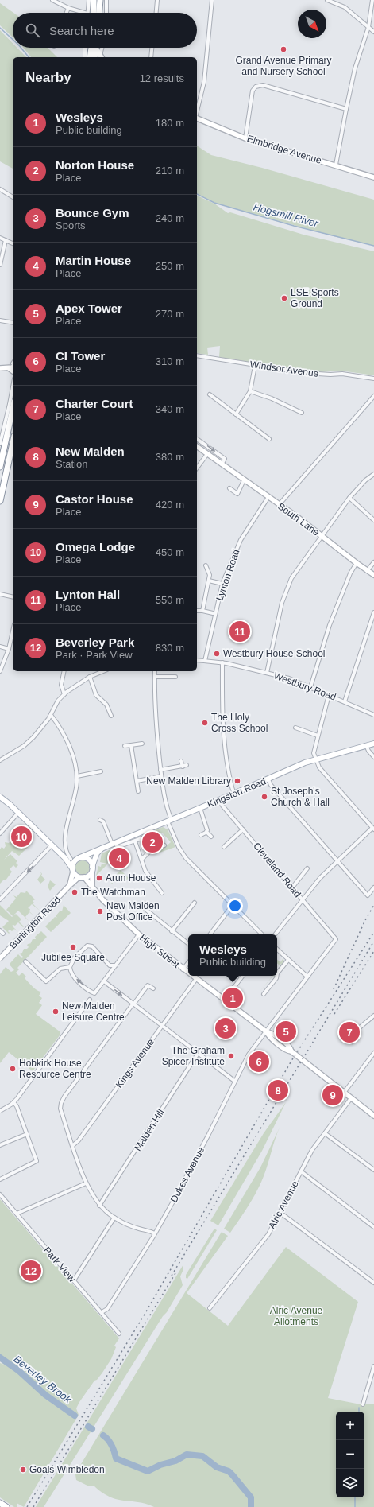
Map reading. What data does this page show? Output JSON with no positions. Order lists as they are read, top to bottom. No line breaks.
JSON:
{"streets":{"main road":["Elmbridge Avenue","South Lane","Kingston Road","Burlington Road","High Street"],"street":["Windsor Avenue","Lynton Road","Westbury Road","Cleveland Road","Kings Avenue","Malden Hill","Dukes Avenue","Alric Avenue","Park View"]},"crossings":[["South Lane","Lynton Road"],["Lynton Road","Westbury Road"],["Kingston Road","Cleveland Road"],["Kingston Road","Burlington Road"],["Kingston Road","High Street"],["Cleveland Road","Dukes Avenue"],["Burlington Road","High Street"],["High Street","Kings Avenue"],["High Street","Dukes Avenue"],["High Street","Alric Avenue"],["Dukes Avenue","Park View"]],"water":["Hogsmill River","Beverley Brook"],"parks":["Alric Avenue Allotments"],"places":["Grand Avenue Primary and Nursery School","LSE Sports Ground","Westbury House School","The Holy Cross School","New Malden Library","St Joseph's Church & Hall","Arun House","The Watchman","New Malden Post Office","Jubilee Square","New Malden Leisure Centre","The Graham Spicer Institute","Hobkirk House Resource Centre","Goals Wimbledon"],"north":"bottom right","page":{"search":"Search here","heading":["Nearby","12 results"],"list":[{"mark":"1","name":"Wesleys","note":"Public building","value":"180 m"},{"mark":"2","name":"Norton House","note":"Place","value":"210 m"},{"mark":"3","name":"Bounce Gym","note":"Sports","value":"240 m"},{"mark":"4","name":"Martin House","note":"Place","value":"250 m"},{"mark":"5","name":"Apex Tower","note":"Place","value":"270 m"},{"mark":"6","name":"CI Tower","note":"Place","value":"310 m"},{"mark":"7","name":"Charter Court","note":"Place","value":"340 m"},{"mark":"8","name":"New Malden","note":"Station","value":"380 m"},{"mark":"9","name":"Castor House","note":"Place","value":"420 m"},{"mark":"10","name":"Omega Lodge","note":"Place","value":"450 m"},{"mark":"11","name":"Lynton Hall","note":"Place","value":"550 m"},{"mark":"12","name":"Beverley Park","note":"Park · Park View","value":"830 m"}],"pins":["11","10","2","4","1","3","5","7","6","8","9","12"],"popup":["Wesleys","Public building"],"map_buttons":["+","−"]}}
